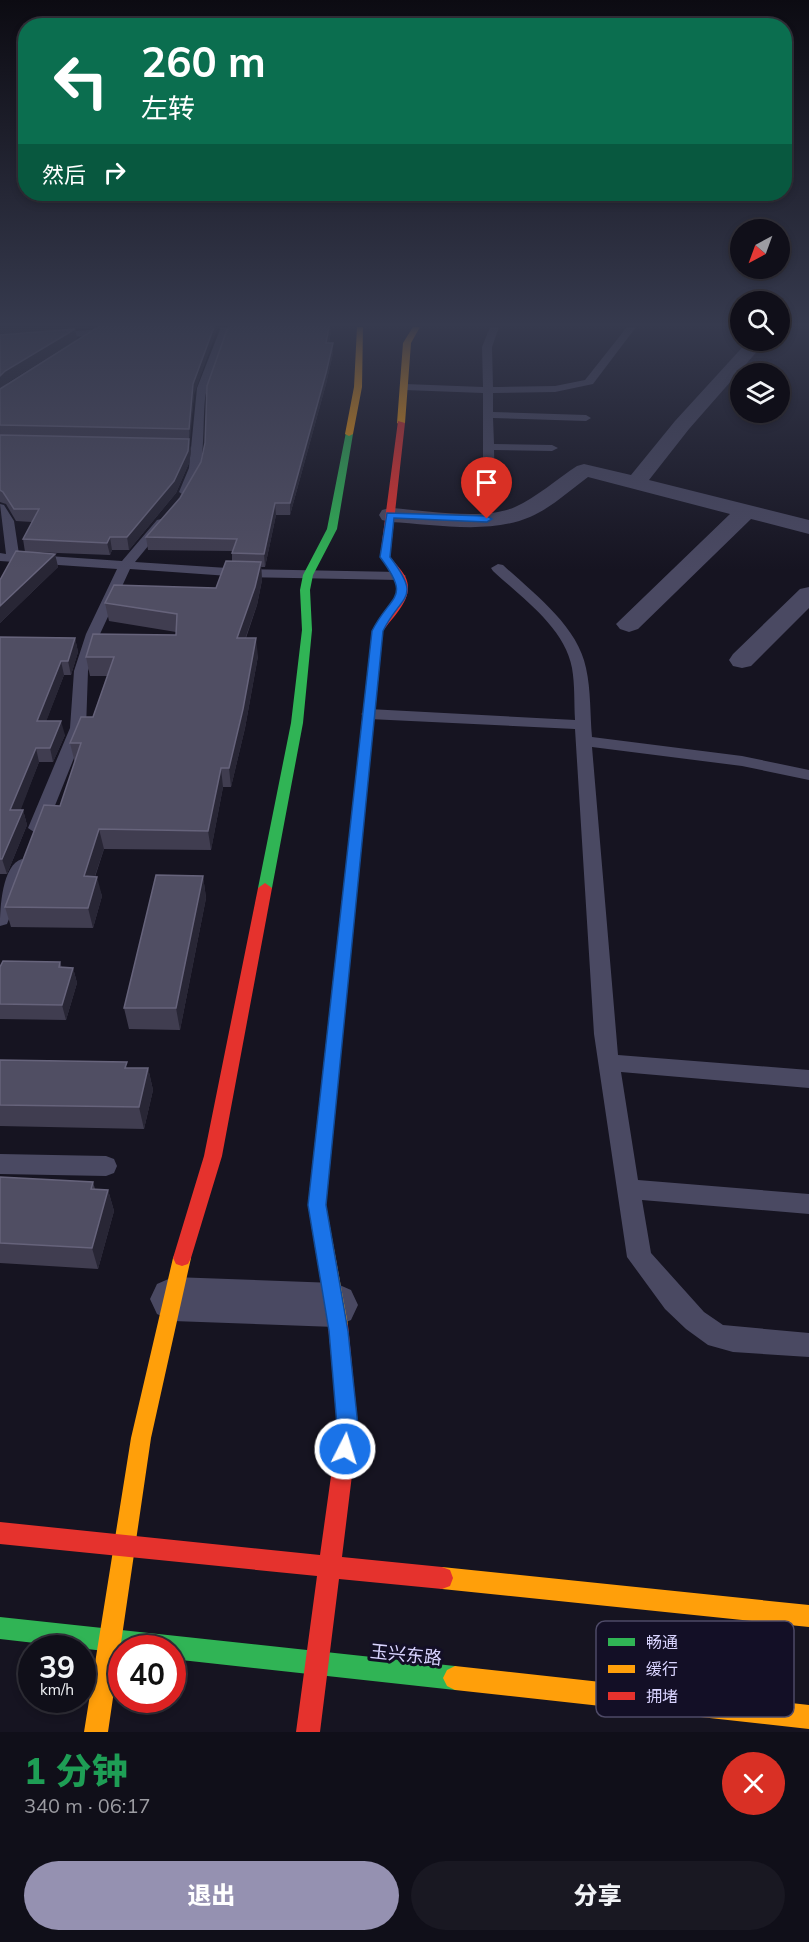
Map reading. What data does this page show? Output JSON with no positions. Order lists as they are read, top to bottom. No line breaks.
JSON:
{"streets":{"street":["玉兴东路"]},"legend":["畅通","缓行","拥堵"],"north":"bottom left","page":{"turn":["260 m","左转"],"then":"然后","speed":"39 km/h","limit":"40","heading":["1 分钟","340 m · 06:17"],"buttons":["退出","分享"]}}
